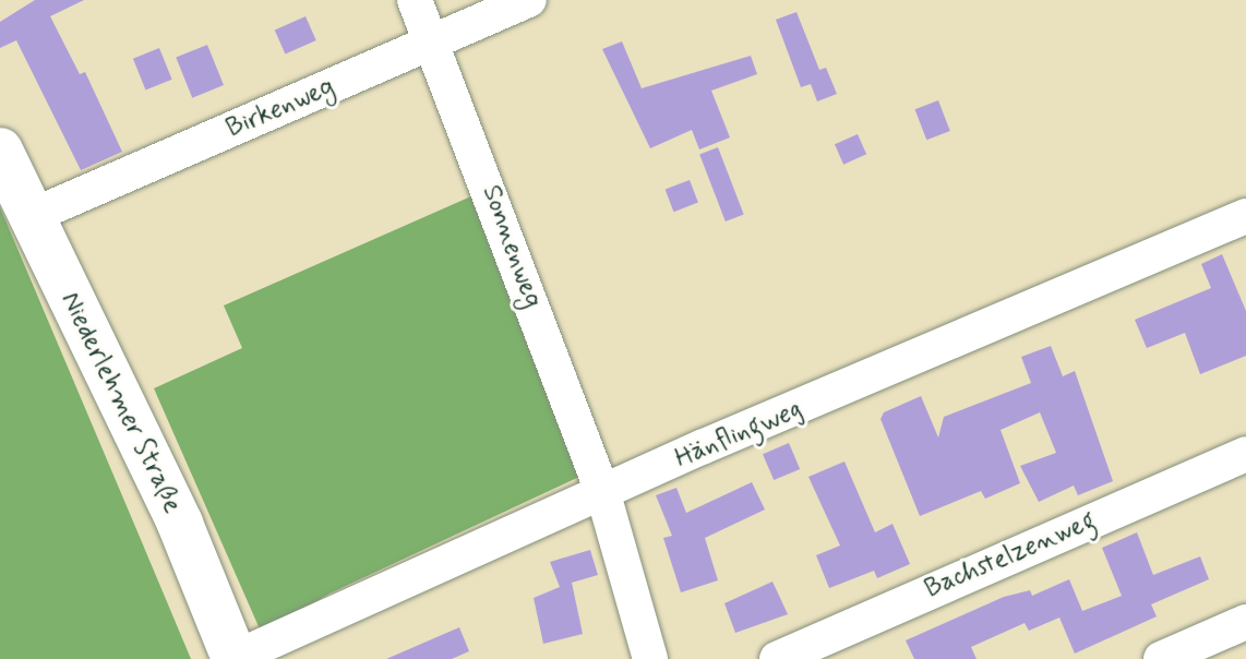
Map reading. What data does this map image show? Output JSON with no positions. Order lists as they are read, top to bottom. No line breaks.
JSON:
{"streets":{"main road":["Niederlehmer Straße"],"street":["Birkenweg","Sonnenweg","Hänflingweg","Bachstelzenweg"]},"crossings":[["Birkenweg","Sonnenweg"],["Birkenweg","Niederlehmer Straße"],["Sonnenweg","Hänflingweg"],["Niederlehmer Straße","Hänflingweg"]]}
